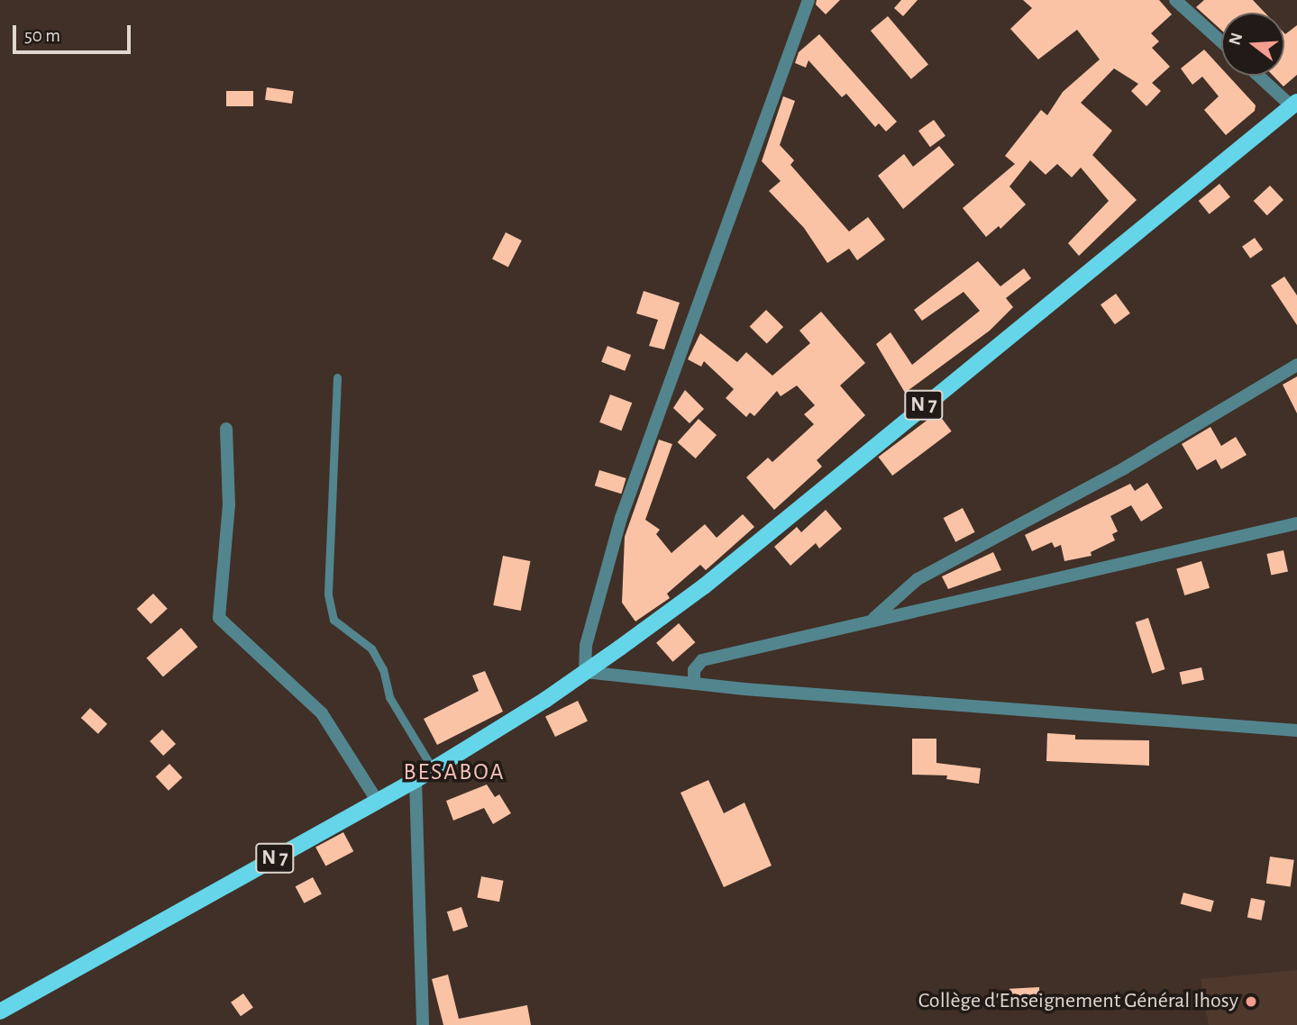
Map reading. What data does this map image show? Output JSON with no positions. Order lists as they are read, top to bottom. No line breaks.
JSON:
{"streets":{"main road":["N 7"]},"districts":["BESABOA"],"places":["Collège d'Enseignement Général Ihosy"],"scale_bar":"50 m","north":"left"}
